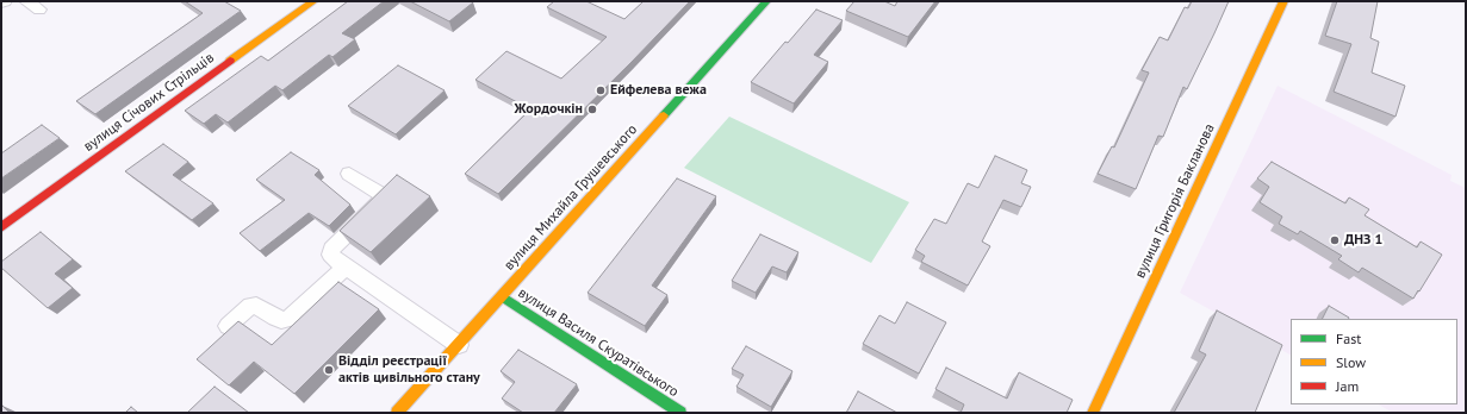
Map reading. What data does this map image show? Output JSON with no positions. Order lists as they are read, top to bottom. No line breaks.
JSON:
{"streets":{"street":["вулиця Січових Стрільців","вулиця Михайла Грушевського","вулиця Григорія Бакланова","вулиця Василя Скуратівського"]},"crossings":[["вулиця Михайла Грушевського","вулиця Василя Скуратівського"]],"places":["Ейфелева вежа","Жордочкін","ДНЗ 1","Відділ реєстрації актів цивільного стану"],"legend":["Fast","Slow","Jam"]}
